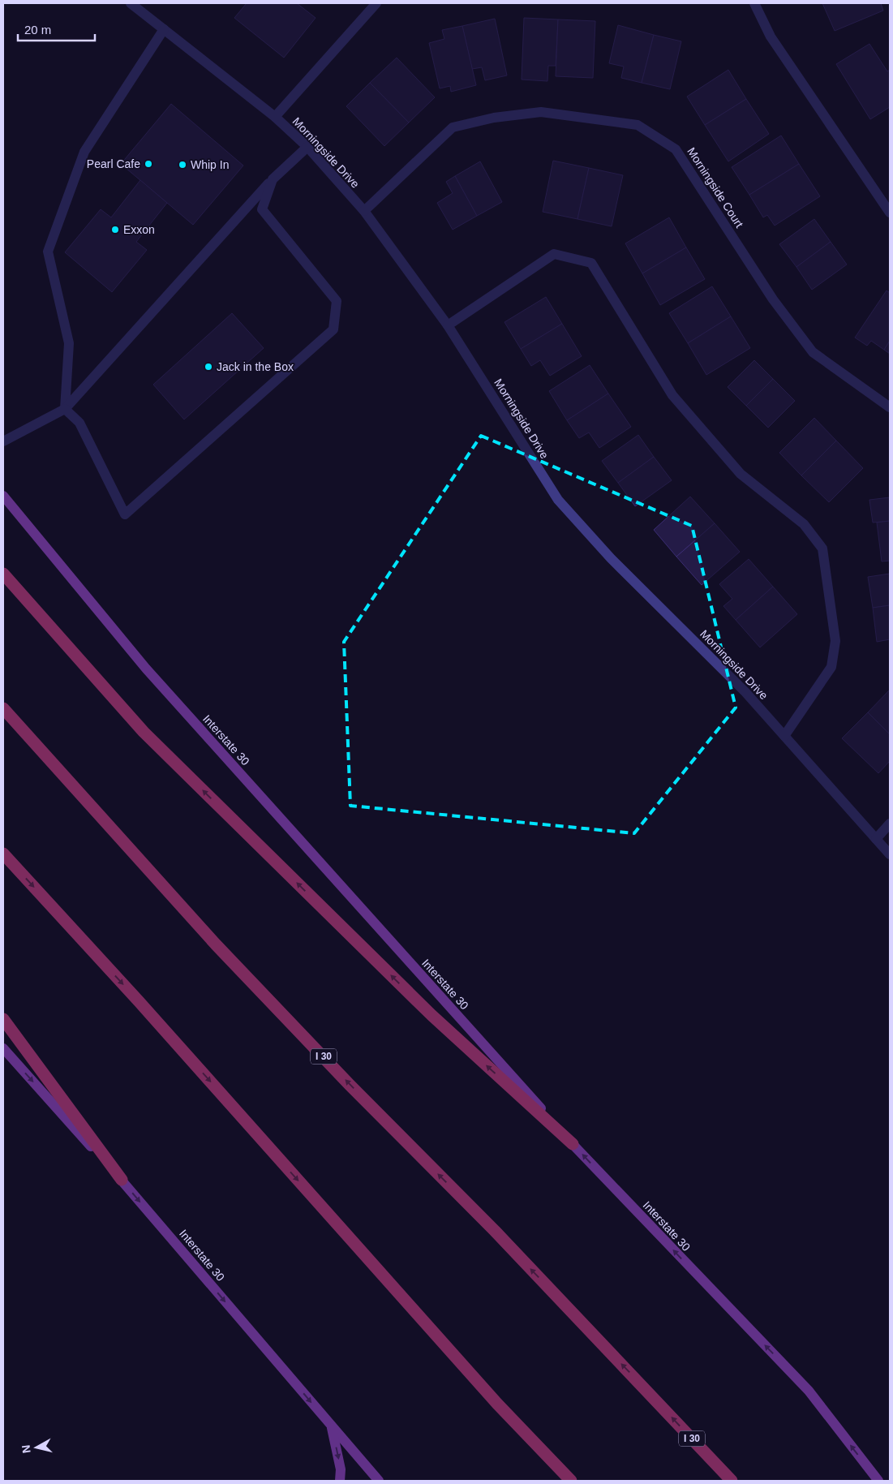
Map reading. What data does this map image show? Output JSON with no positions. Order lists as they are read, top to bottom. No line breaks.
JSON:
{"streets":{"highway":["I 30"],"main road":["Interstate 30"],"street":["Morningside Drive","Morningside Court"]},"crossings":[["Morningside Drive","Morningside Court"]],"places":["Pearl Cafe","Whip In","Exxon","Jack in the Box"],"scale_bar":"20 m","north":"left"}
